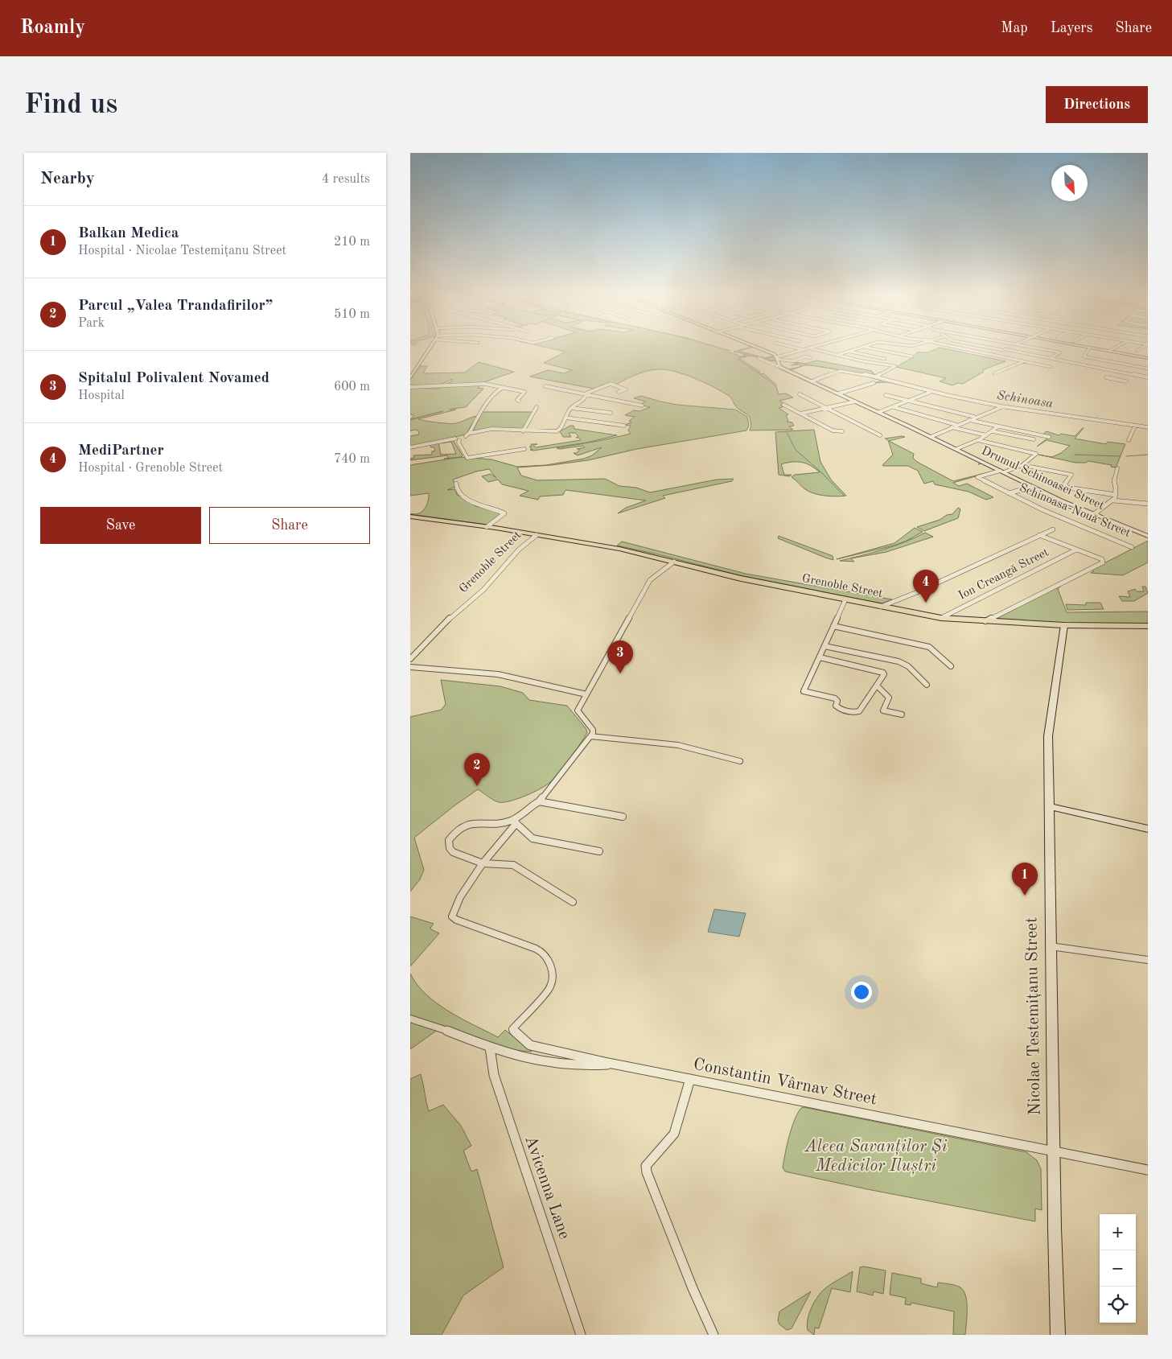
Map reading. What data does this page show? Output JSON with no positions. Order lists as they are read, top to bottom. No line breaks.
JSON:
{"streets":{"main road":["Grenoble Street","Nicolae Testemițanu Street"],"street":["Drumul Schinoasei Street","Schinoasa-Nouă Street","Ion Creangă Street","Constantin Vârnav Street","Avicenna Lane"]},"crossings":[["Drumul Schinoasei Street","Schinoasa-Nouă Street"],["Grenoble Street","Ion Creangă Street"],["Grenoble Street","Nicolae Testemițanu Street"],["Nicolae Testemițanu Street","Constantin Vârnav Street"]],"water":["Schinoasa"],"parks":["Aleea Savanților Și Medicilor Iluștri"],"north":"bottom right","page":{"header":"Roamly","nav":["Map","Layers","Share"],"buttons":["Directions",["Save","Share"]],"title":"Find us","heading":["Nearby","4 results"],"list":[{"mark":"1","name":"Balkan Medica","note":"Hospital · Nicolae Testemițanu Street","value":"210 m"},{"mark":"2","name":"Parcul „Valea Trandafirilor”","note":"Park","value":"510 m"},{"mark":"3","name":"Spitalul Polivalent Novamed","note":"Hospital","value":"600 m"},{"mark":"4","name":"MediPartner","note":"Hospital · Grenoble Street","value":"740 m"}],"pins":["4","3","2","1"],"map_buttons":["+","−"]}}
